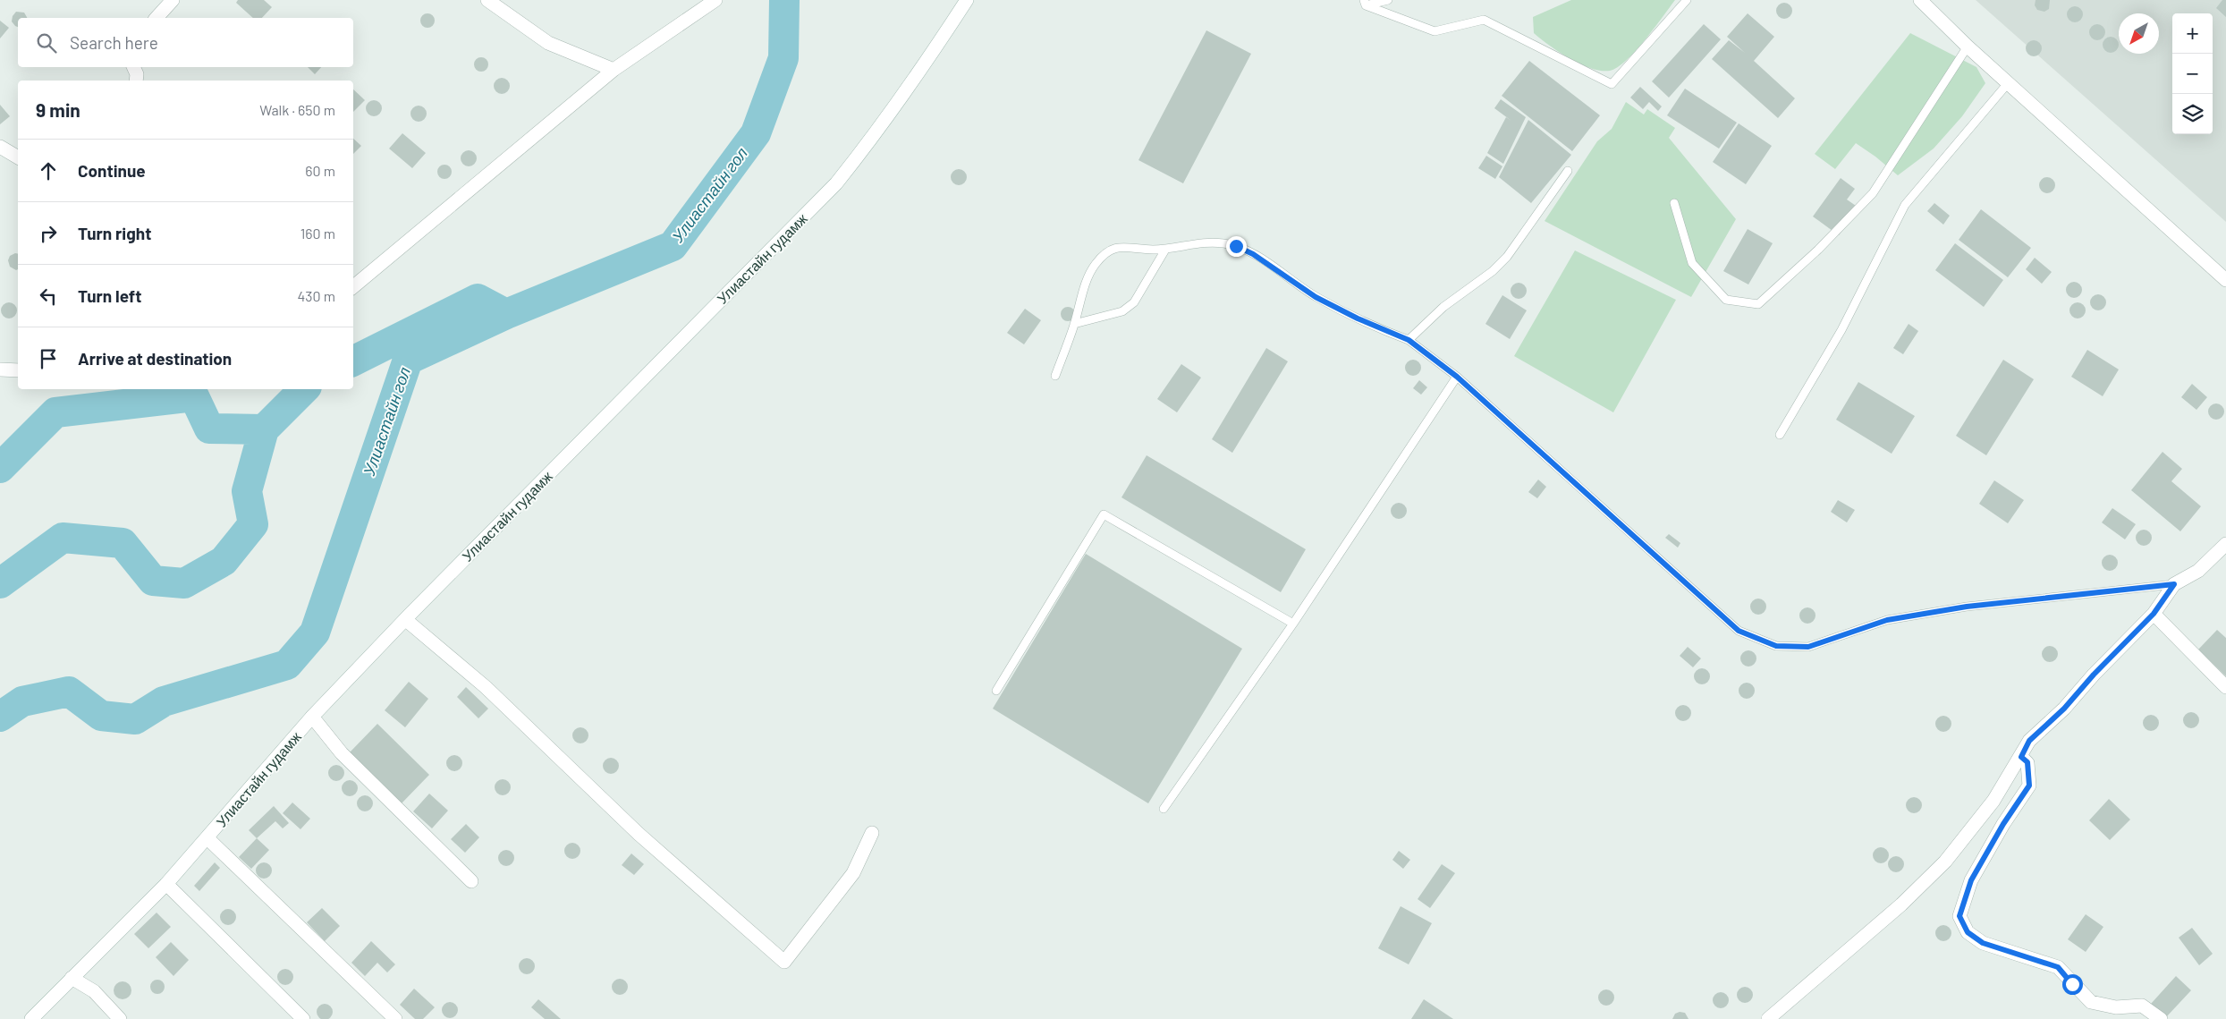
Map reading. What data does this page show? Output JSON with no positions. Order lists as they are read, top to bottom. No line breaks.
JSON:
{"streets":{"street":["Улиастайн гудамж"]},"water":["Улиастайн гол"],"north":"bottom left","page":{"map_buttons":["+","−"],"search":"Search here","heading":["9 min","Walk · 650 m"],"list":[["Continue","60 m"],["Turn right","160 m"],["Turn left","430 m"],"Arrive at destination"]}}
